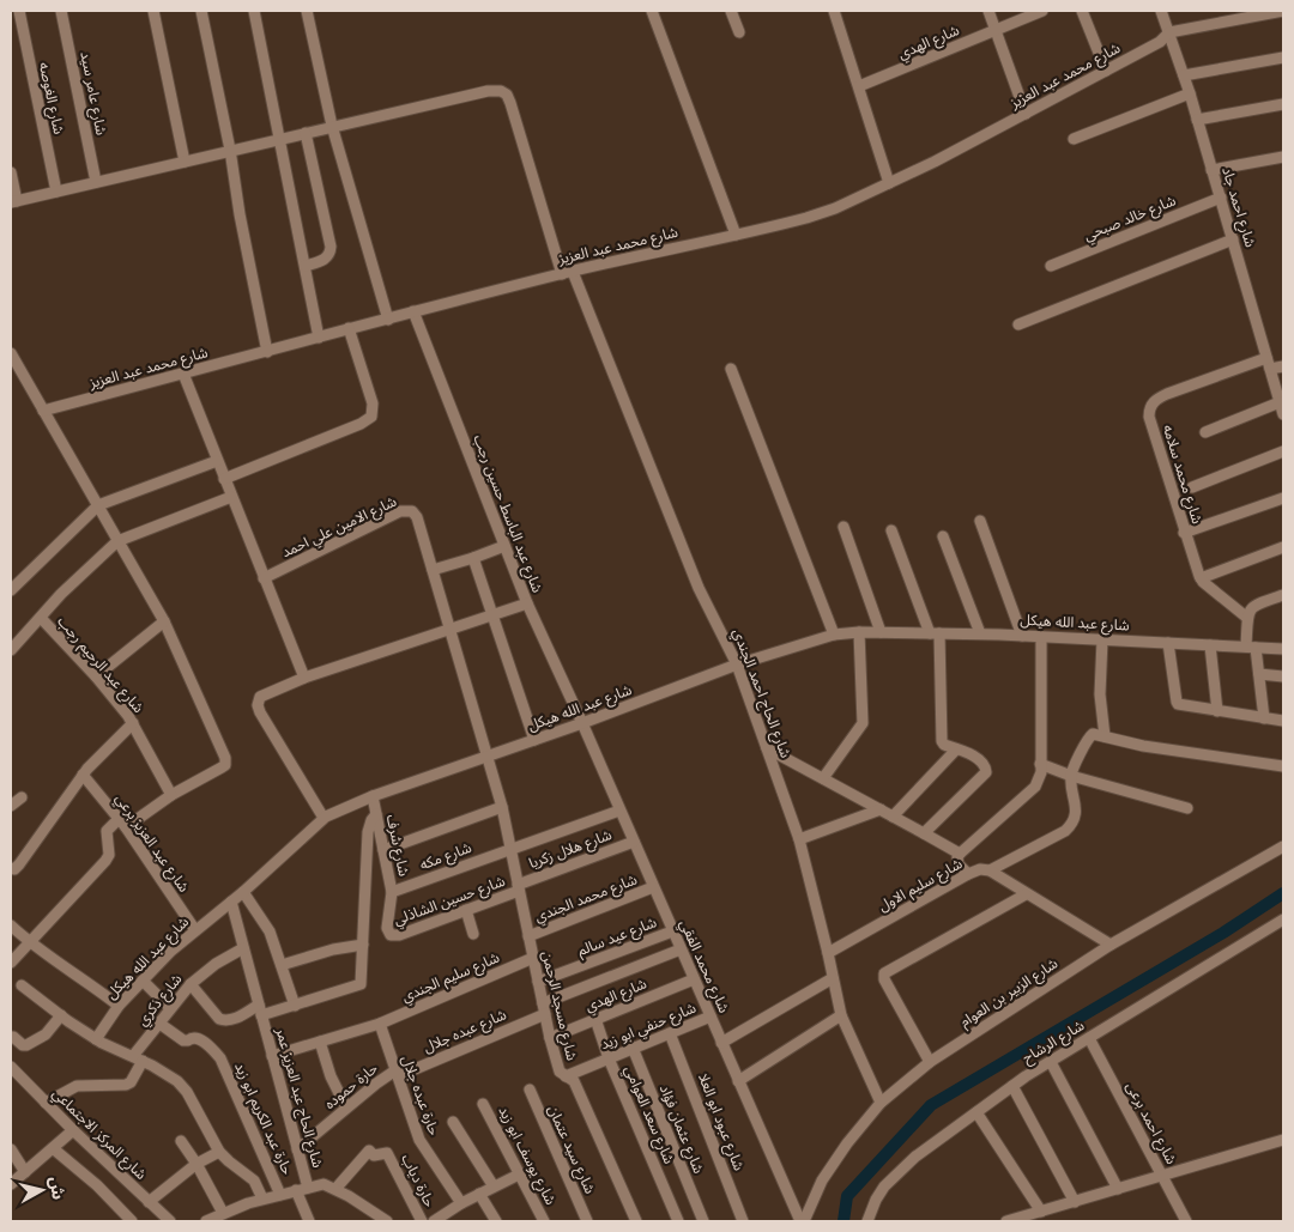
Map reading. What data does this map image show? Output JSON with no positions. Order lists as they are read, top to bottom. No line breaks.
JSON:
{"streets":{"street":["شارع الهدي","شارع محمد عبد العزيز","شارع عامر سيد","شارع الغوصه","شارع احمد جاد","شارع خالد صبحي","شارع محمد سلامه","شارع عبد الباسط حسين رجب","شارع الامين علي احمد","شارع عبد الله هيكل","شارع عبد الرحيم رجب","شارع الحاج احمد الجندي","شارع عبد العزيز برعي","شارع شرف","شارع هلال زكريا","شارع مكه","شارع سليم الاول","شارع محمد الجندي","شارع حسين الشاذلي","شارع عيد سالم","شارع محمد الفقي","شارع سليم الجندي","شارع الزبير بن العوام","شارع ذكري","شارع مسجد الرحمن","شارع حنفي ابو زيد","شارع عبده جلال","شارع الرشاح","حارة حموده","حارة عبده جلال","شارع الحاج عبد العزيز عمر","شارع سعد العوامي","حارة عبد الكريم ابو زيد","شارع عبود ابو العلا","شارع احمد برعى","شارع عثمان فؤاد","شارع المركز الاجتماعي","شارع سيد عتمان","شارع يوسف ابو زيد","حارة دياب"]},"crossings":[["شارع الهدي","شارع محمد الفقي"],["شارع الهدي","شارع مسجد الرحمن"],["شارع الهدي","شارع سعد العوامي"],["شارع محمد عبد العزيز","شارع احمد جاد"],["شارع محمد عبد العزيز","شارع عبد الباسط حسين رجب"],["شارع محمد عبد العزيز","شارع الحاج احمد الجندي"],["شارع احمد جاد","شارع خالد صبحي"],["شارع احمد جاد","شارع محمد سلامه"],["شارع عبد الباسط حسين رجب","شارع عبد الله هيكل"],["شارع عبد الباسط حسين رجب","شارع محمد الفقي"],["شارع الامين علي احمد","شارع عبد الله هيكل"],["شارع الامين علي احمد","شارع مسجد الرحمن"],["شارع عبد الله هيكل","شارع الحاج احمد الجندي"],["شارع عبد الله هيكل","شارع عبد العزيز برعي"],["شارع عبد الله هيكل","شارع شرف"],["شارع عبد الله هيكل","شارع محمد الفقي"],["شارع عبد الله هيكل","شارع مسجد الرحمن"],["شارع عبد الله هيكل","شارع الحاج عبد العزيز عمر"],["شارع الحاج احمد الجندي","شارع سليم الاول"],["شارع الحاج احمد الجندي","شارع الزبير بن العوام"],["شارع شرف","شارع مكه"],["شارع شرف","شارع حسين الشاذلي"],["شارع شرف","شارع الحاج عبد العزيز عمر"],["شارع هلال زكريا","شارع حسين الشاذلي"],["شارع هلال زكريا","شارع محمد الفقي"],["شارع هلال زكريا","شارع مسجد الرحمن"],["شارع مكه","شارع محمد الفقي"],["شارع مكه","شارع مسجد الرحمن"],["شارع محمد الجندي","شارع محمد الفقي"],["شارع محمد الجندي","شارع مسجد الرحمن"],["شارع حسين الشاذلي","شارع مسجد الرحمن"],["شارع عيد سالم","شارع محمد الفقي"],["شارع عيد سالم","شارع مسجد الرحمن"],["شارع محمد الفقي","شارع الزبير بن العوام"],["شارع محمد الفقي","شارع حنفي ابو زيد"],["شارع محمد الفقي","شارع عبده جلال"],["شارع سليم الجندي","شارع مسجد الرحمن"],["شارع سليم الجندي","حارة عبده جلال"],["شارع سليم الجندي","شارع الحاج عبد العزيز عمر"],["شارع ذكري","شارع الحاج عبد العزيز عمر"],["شارع ذكري","حارة عبد الكريم ابو زيد"],["شارع ذكري","شارع المركز الاجتماعي"],["شارع مسجد الرحمن","شارع حنفي ابو زيد"],["شارع مسجد الرحمن","شارع عبده جلال"],["شارع حنفي ابو زيد","شارع سعد العوامي"],["شارع حنفي ابو زيد","شارع عبود ابو العلا"],["شارع حنفي ابو زيد","شارع عثمان فؤاد"],["شارع عبده جلال","حارة حموده"],["شارع عبده جلال","حارة عبده جلال"],["شارع الرشاح","شارع احمد برعى"],["حارة حموده","حارة عبده جلال"],["حارة حموده","شارع الحاج عبد العزيز عمر"]],"north":"right"}
